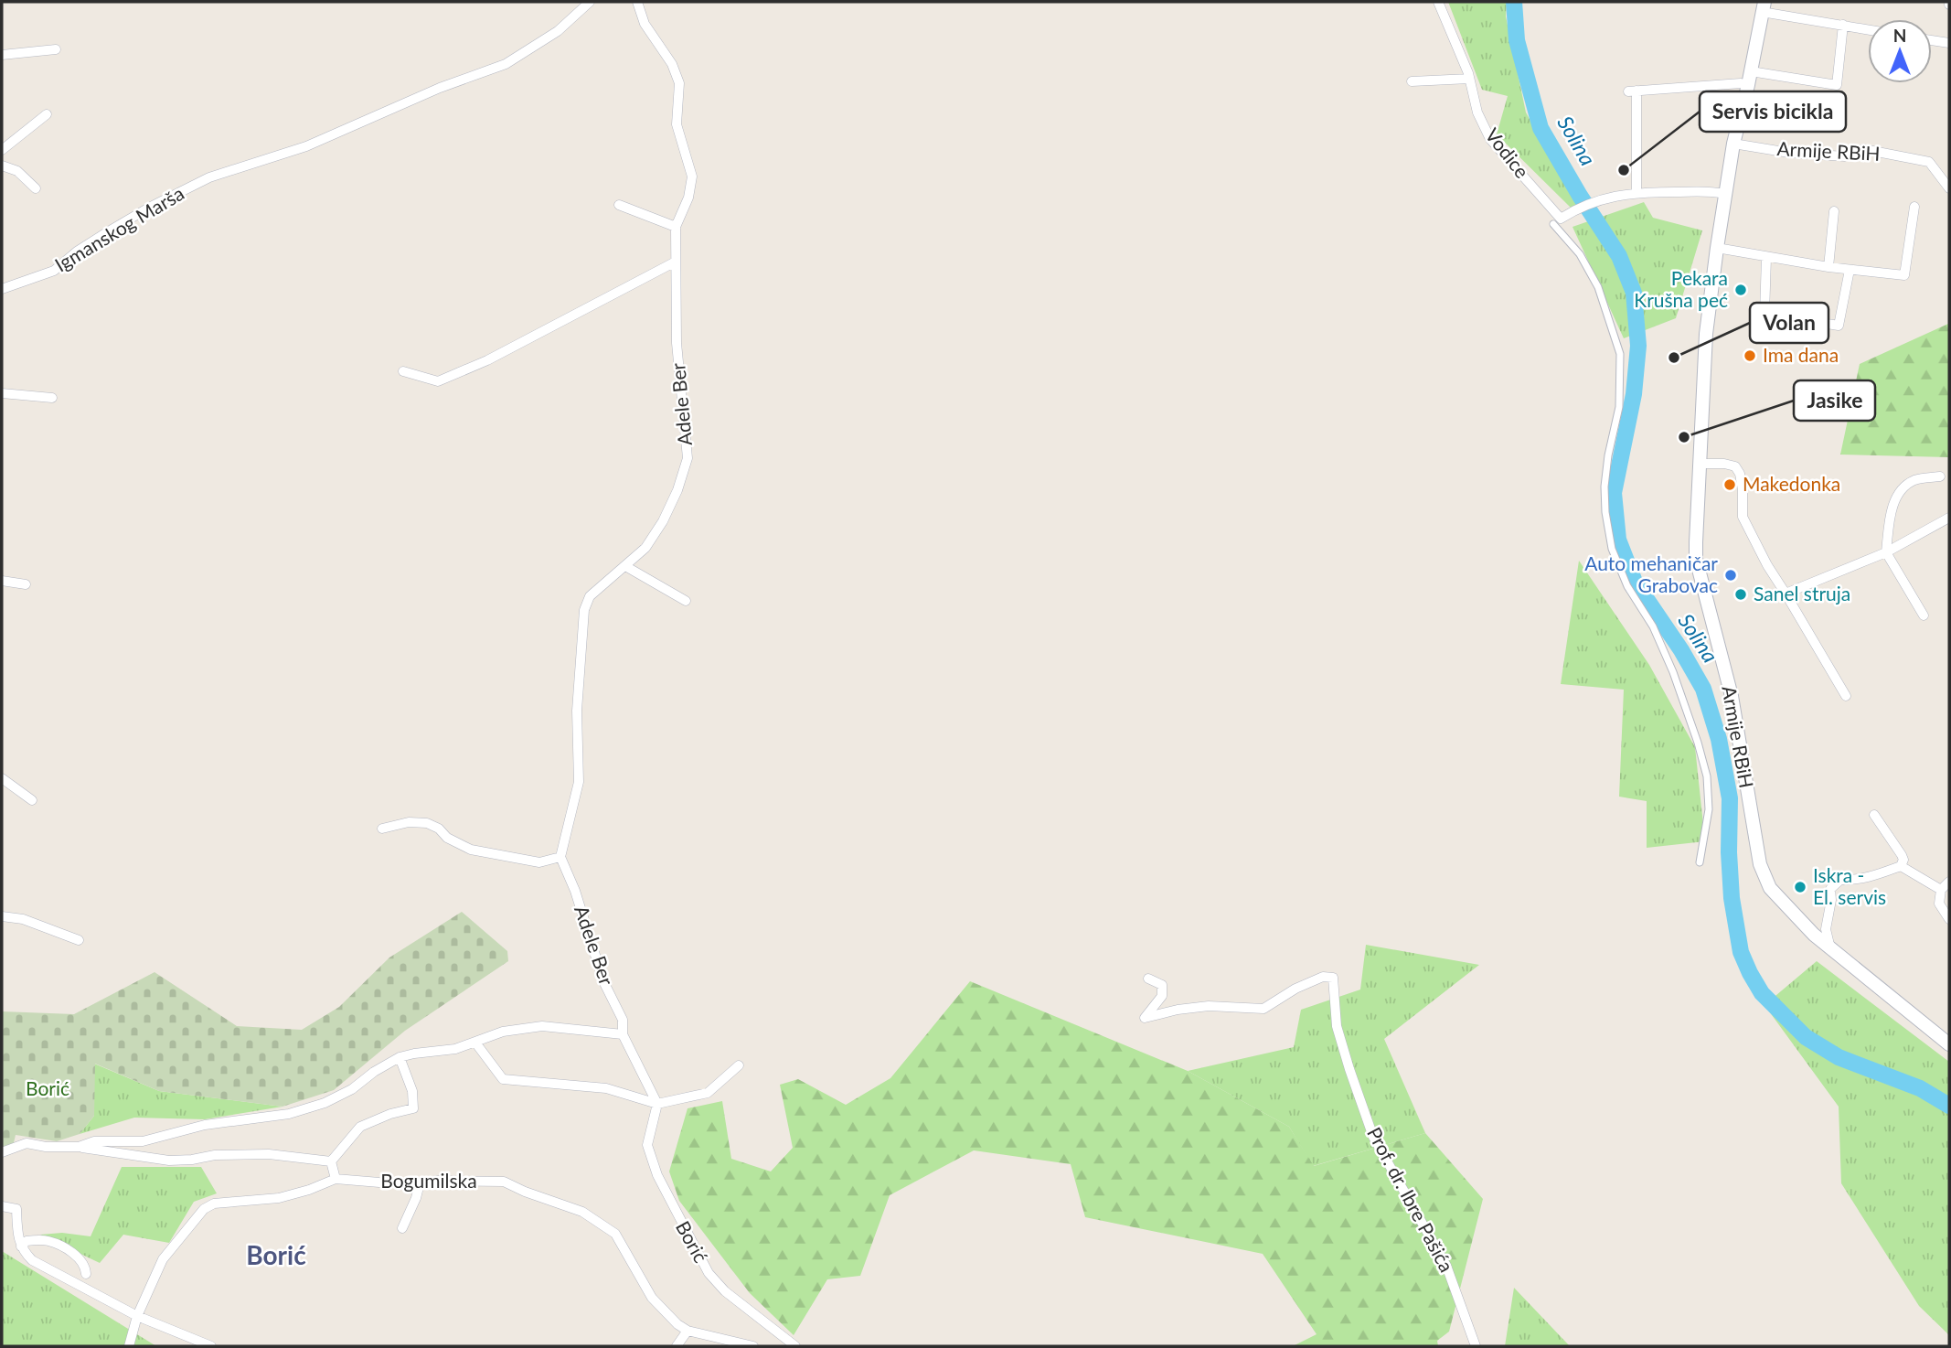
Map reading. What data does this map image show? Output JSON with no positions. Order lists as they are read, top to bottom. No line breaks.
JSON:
{"streets":{"main road":["Armije RBiH"],"street":["Vodice","Igmanskog Marša","Adele Ber","Bogumilska","Prof. dr. Ibre Pašića","Borić"]},"districts":["Borić"],"water":["Solina"],"parks":["Borić"],"places":["Servis bicikla","Pekara Krušna peć","Ima dana","Volan","Jasike","Makedonka","Auto mehaničar Grabovac","Sanel struja","Iskra - El. servis"],"north":"top"}
